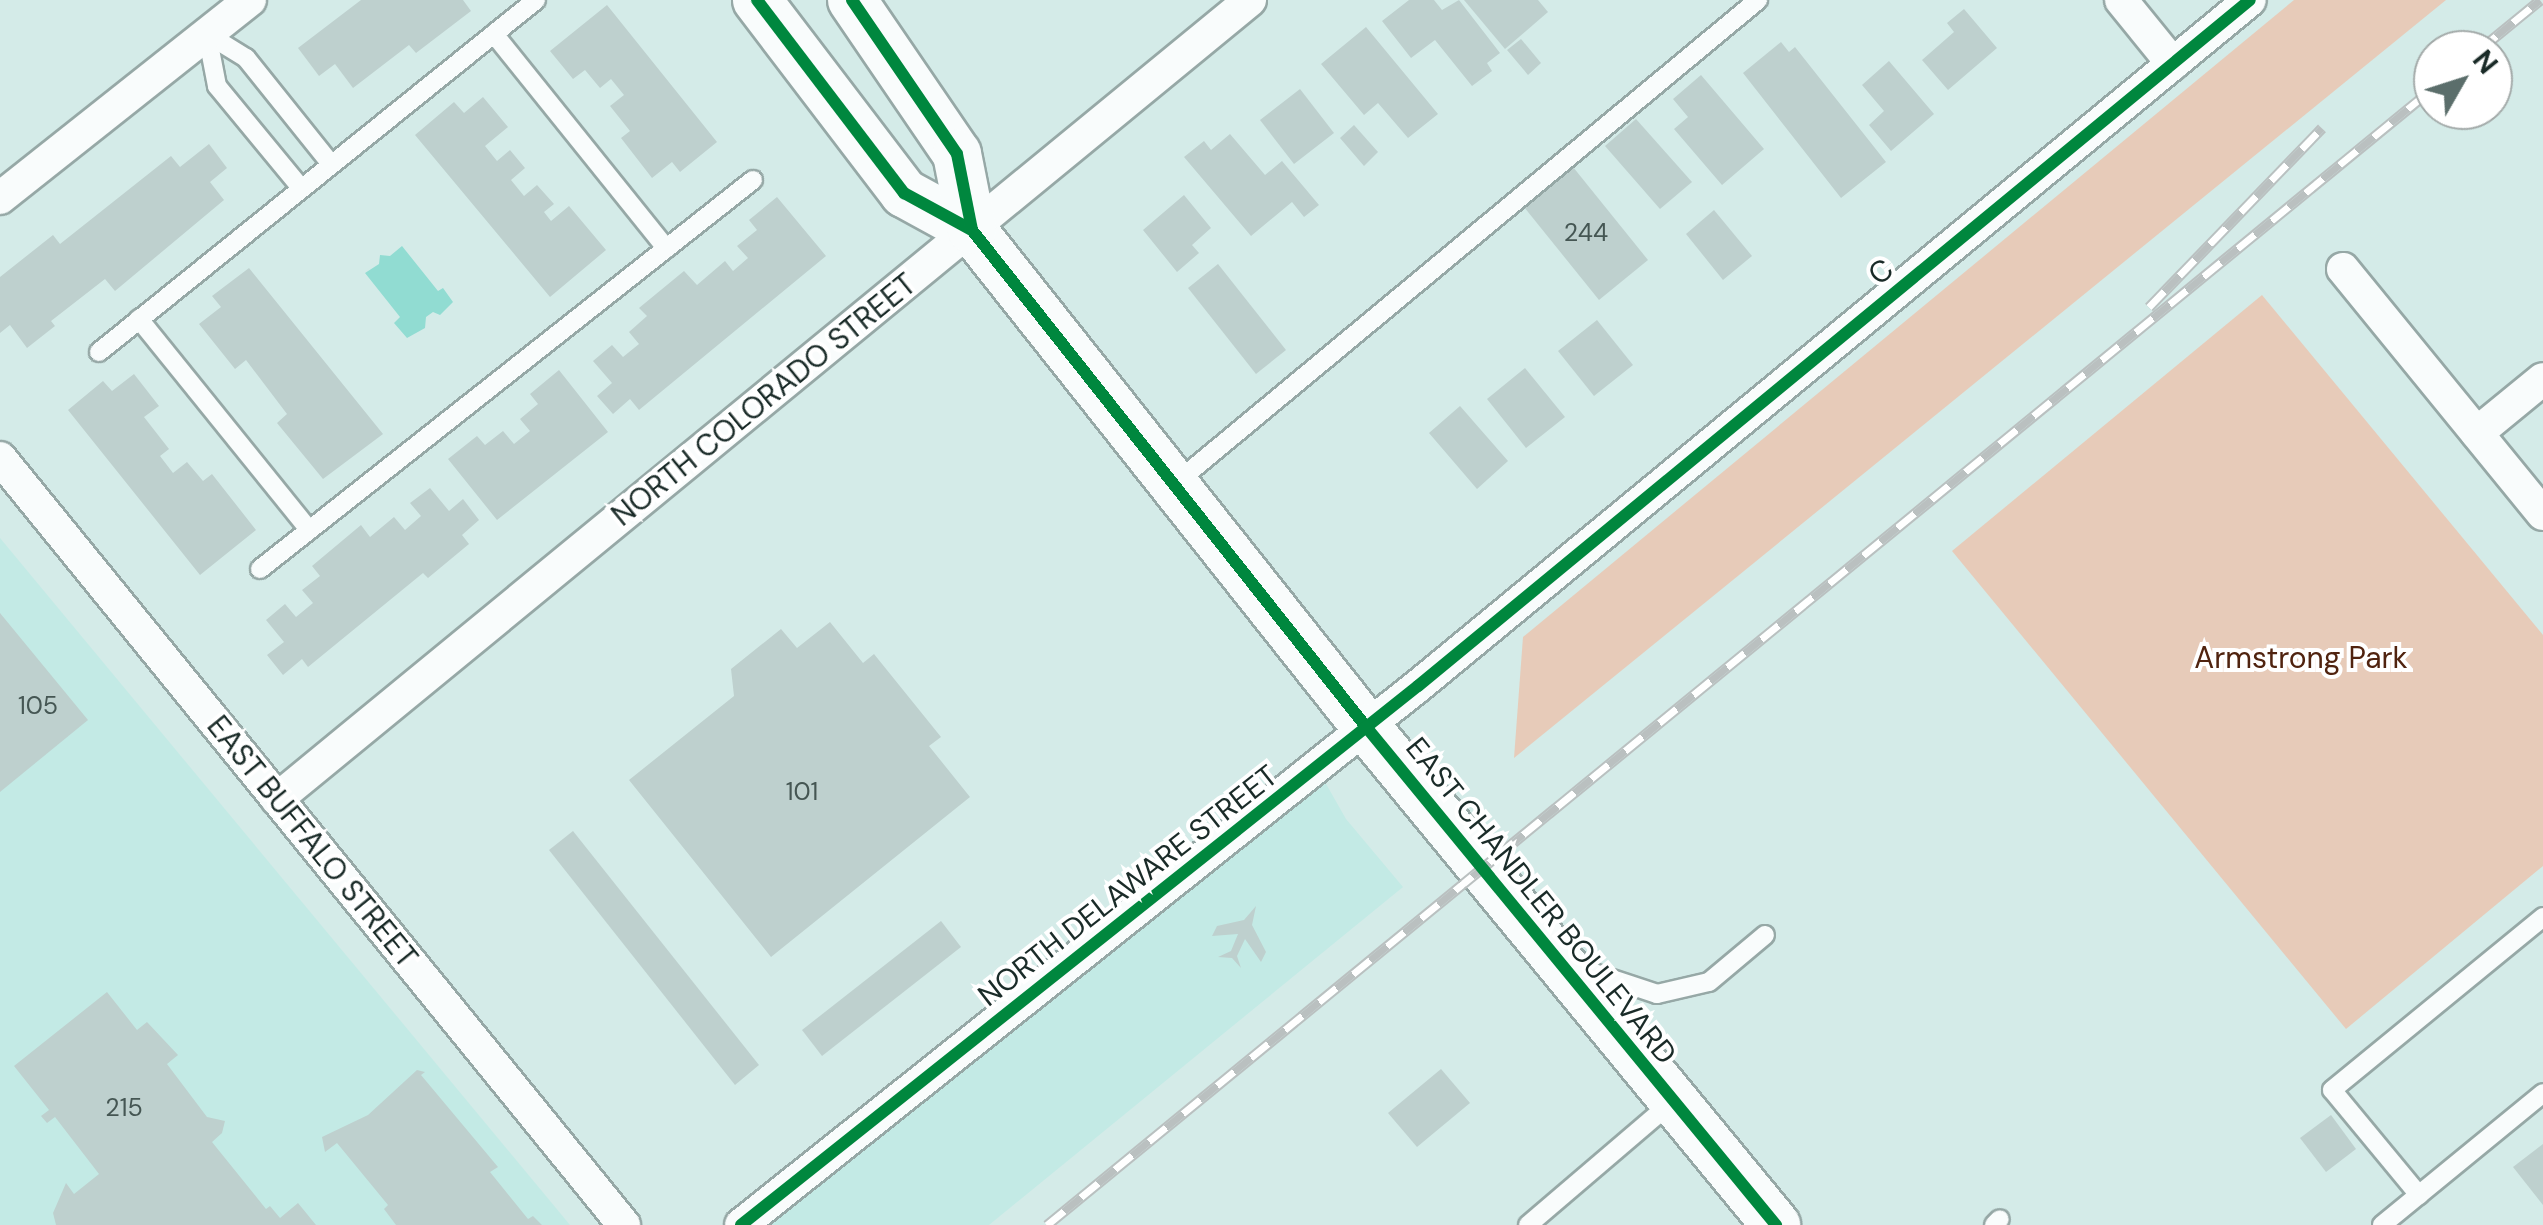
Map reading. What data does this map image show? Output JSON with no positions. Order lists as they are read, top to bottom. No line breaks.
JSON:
{"streets":{"main road":["EAST CHANDLER BOULEVARD"],"street":["C","NORTH COLORADO STREET","EAST BUFFALO STREET","NORTH DELAWARE STREET"]},"crossings":[["C","NORTH DELAWARE STREET"],["NORTH COLORADO STREET","EAST BUFFALO STREET"],["NORTH COLORADO STREET","EAST CHANDLER BOULEVARD"],["NORTH DELAWARE STREET","EAST CHANDLER BOULEVARD"]],"parks":["Armstrong Park"],"house_numbers":["244","105","101","215"],"north":"top right"}
